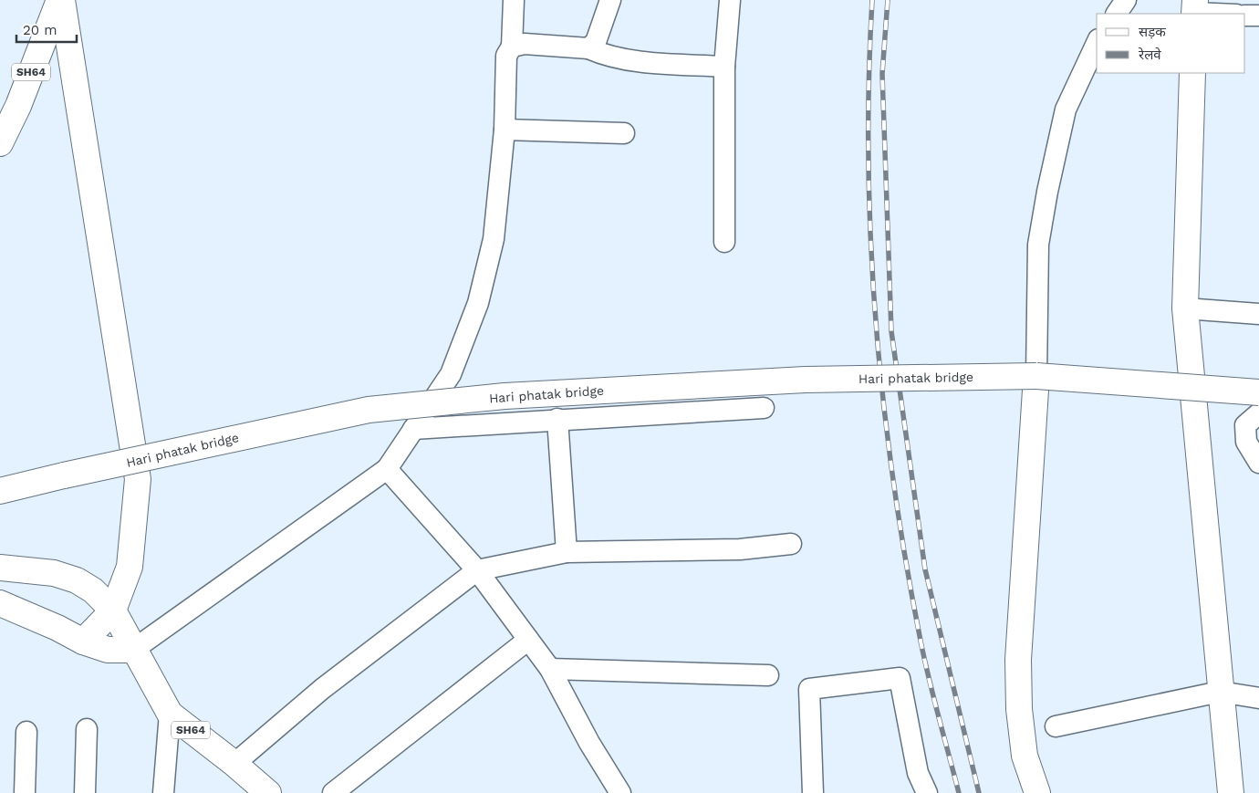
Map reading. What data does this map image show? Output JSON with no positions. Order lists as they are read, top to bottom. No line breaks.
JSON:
{"streets":{"main road":["SH64","Hari phatak bridge"]},"legend":["सड़क","रेलवे"],"scale_bar":"20 m"}
